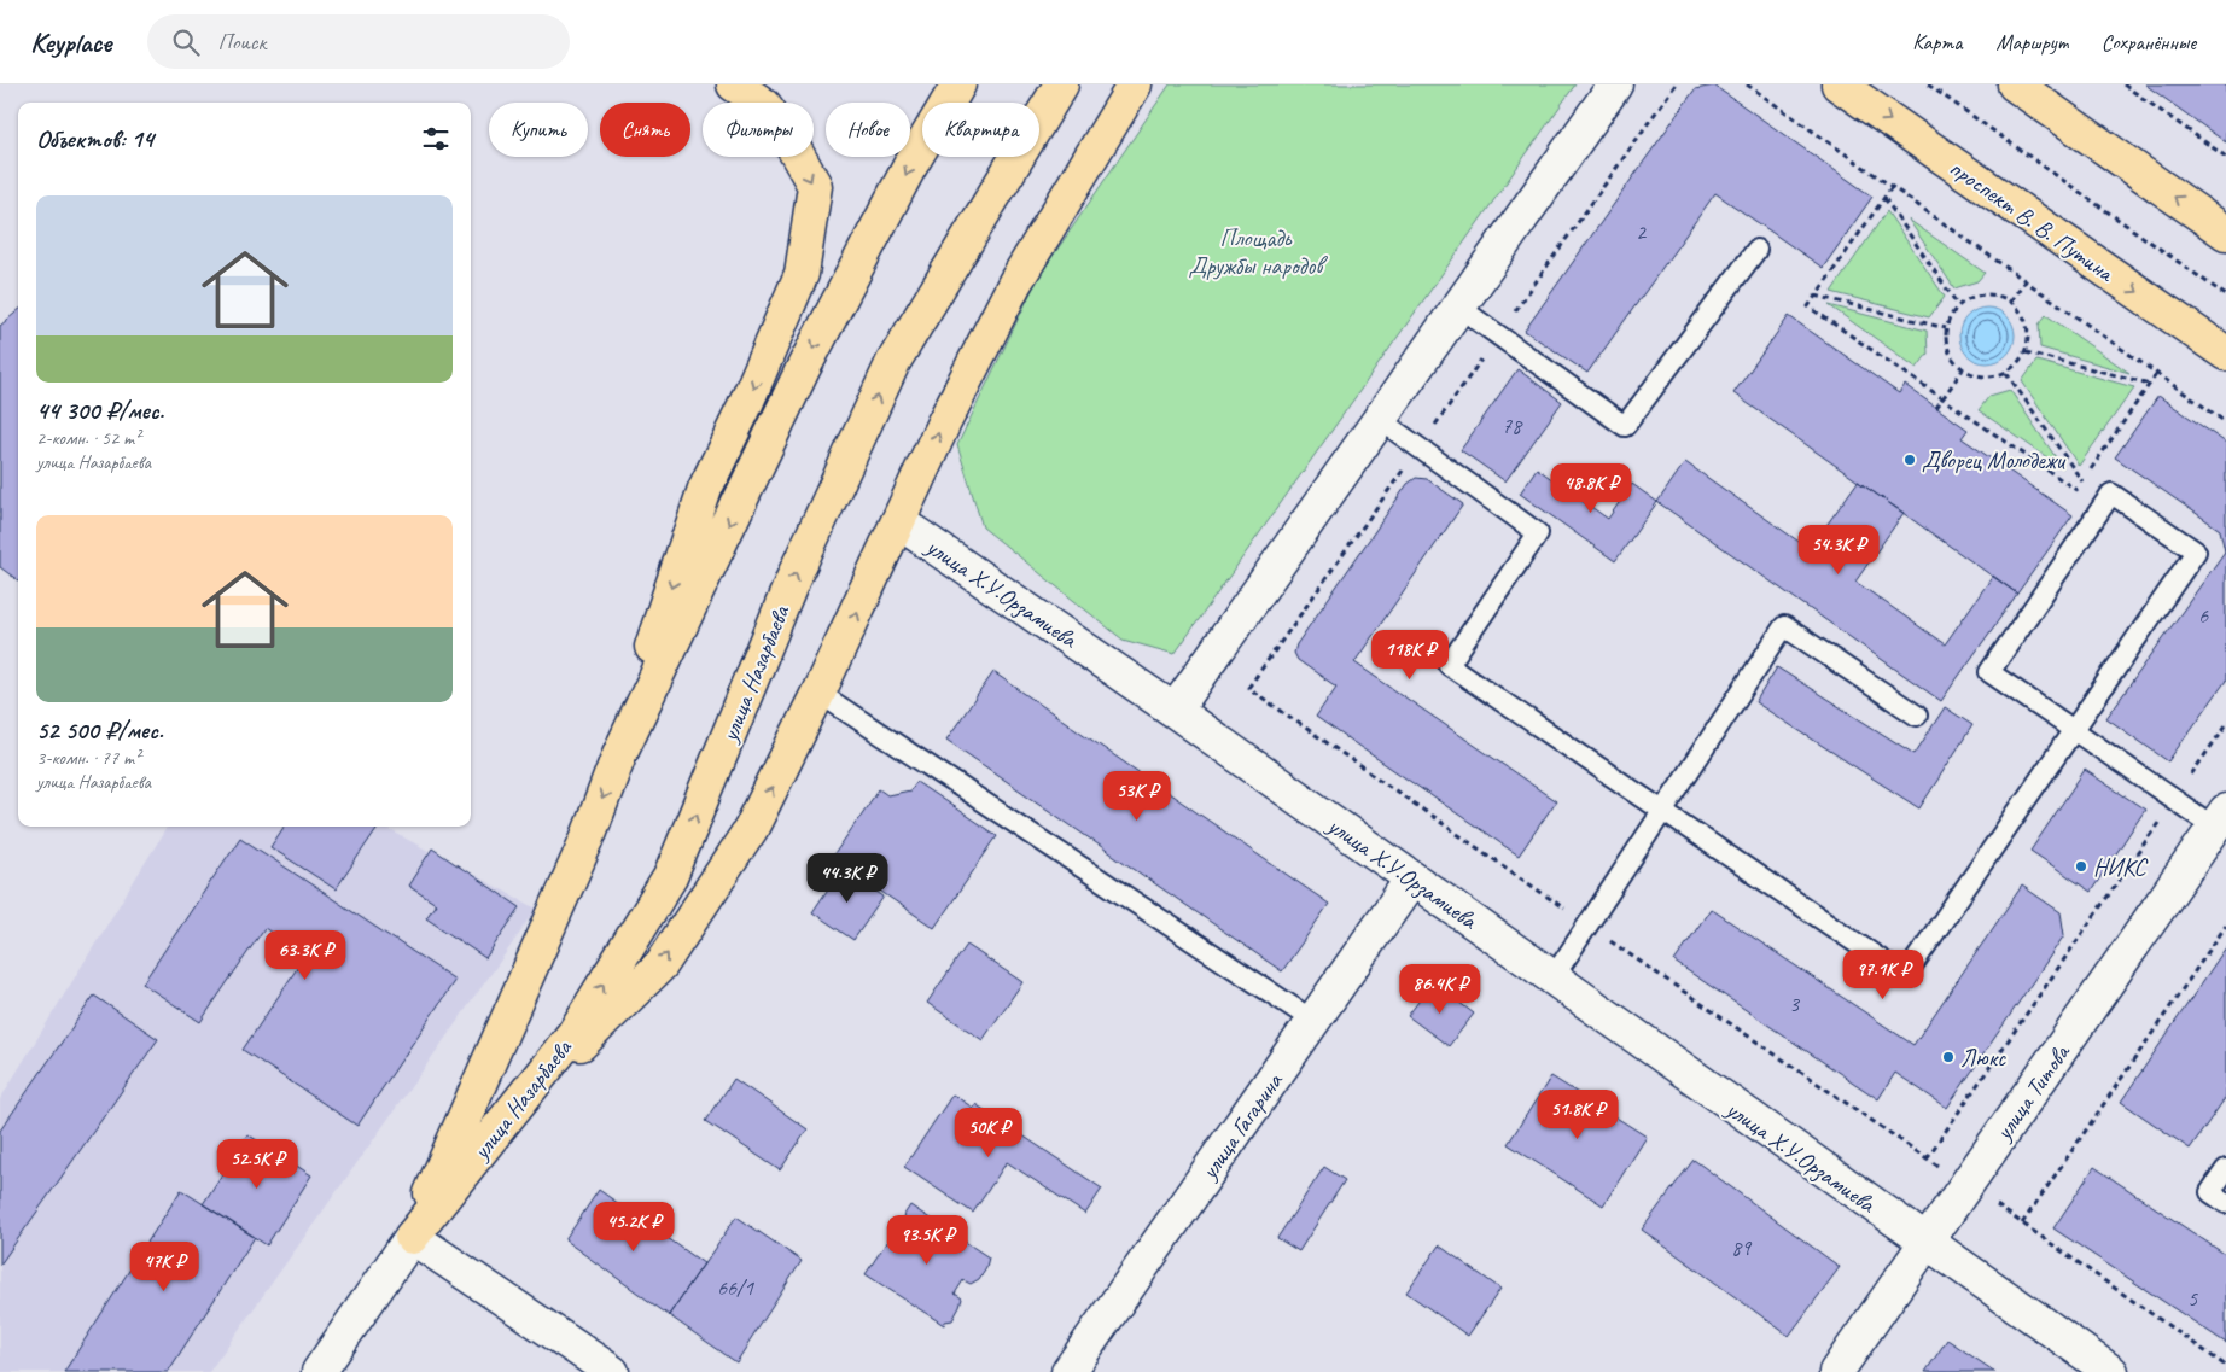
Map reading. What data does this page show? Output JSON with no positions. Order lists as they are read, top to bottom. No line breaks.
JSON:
{"streets":{"main road":["проспект В. В. Путина","улица Назарбаева"],"street":["улица Х.У.Орзамиева","улица Титова","улица Гагарина"]},"crossings":[["улица Х.У.Орзамиева","улица Титова"],["улица Х.У.Орзамиева","улица Гагарина"]],"parks":["Площадь Дружбы народов"],"places":["Дворец Молодежи","НИКС","Люкс"],"house_numbers":["2","78","6","3","89","66/1","5"],"page":{"header":"Keyplace","search":"Поиск","nav":["Карта","Маршрут","Сохранённые"],"chip":["Купить","Снять","Фильтры","Новое","Квартира"],"heading":"Объектов: 14","list":[{"name":"44 300 ₽/мес.","note":"2-комн. · 52 m² · улица Назарбаева"},{"name":"52 500 ₽/мес.","note":"3-комн. · 77 m² · улица Назарбаева"}],"price":["48.8K ₽","54.3K ₽","118K ₽","53K ₽","44.3K ₽","63.3K ₽","97.1K ₽","86.4K ₽","51.8K ₽","50K ₽","52.5K ₽","45.2K ₽","93.5K ₽","47K ₽"]}}
